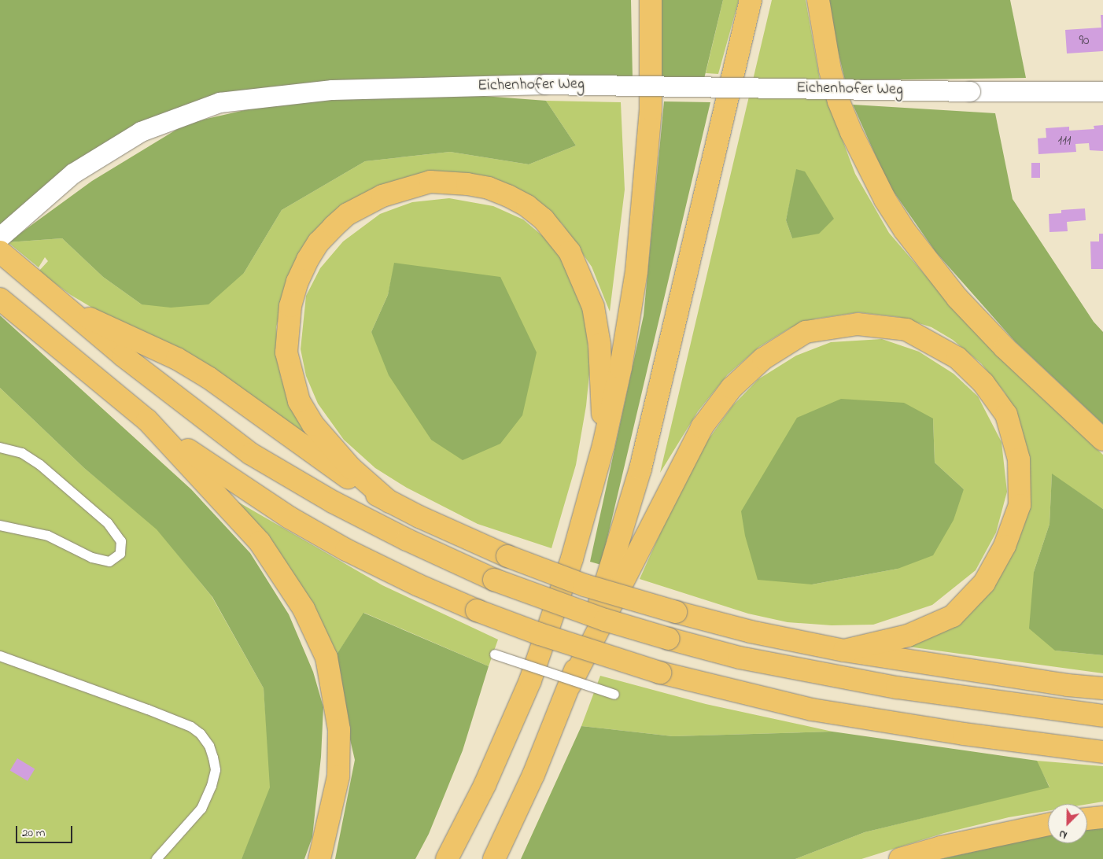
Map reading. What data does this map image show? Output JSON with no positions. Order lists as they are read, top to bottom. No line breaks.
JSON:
{"streets":{"street":["Eichenhofer Weg"]},"house_numbers":["90","111"],"scale_bar":"20 m","north":"bottom left"}
